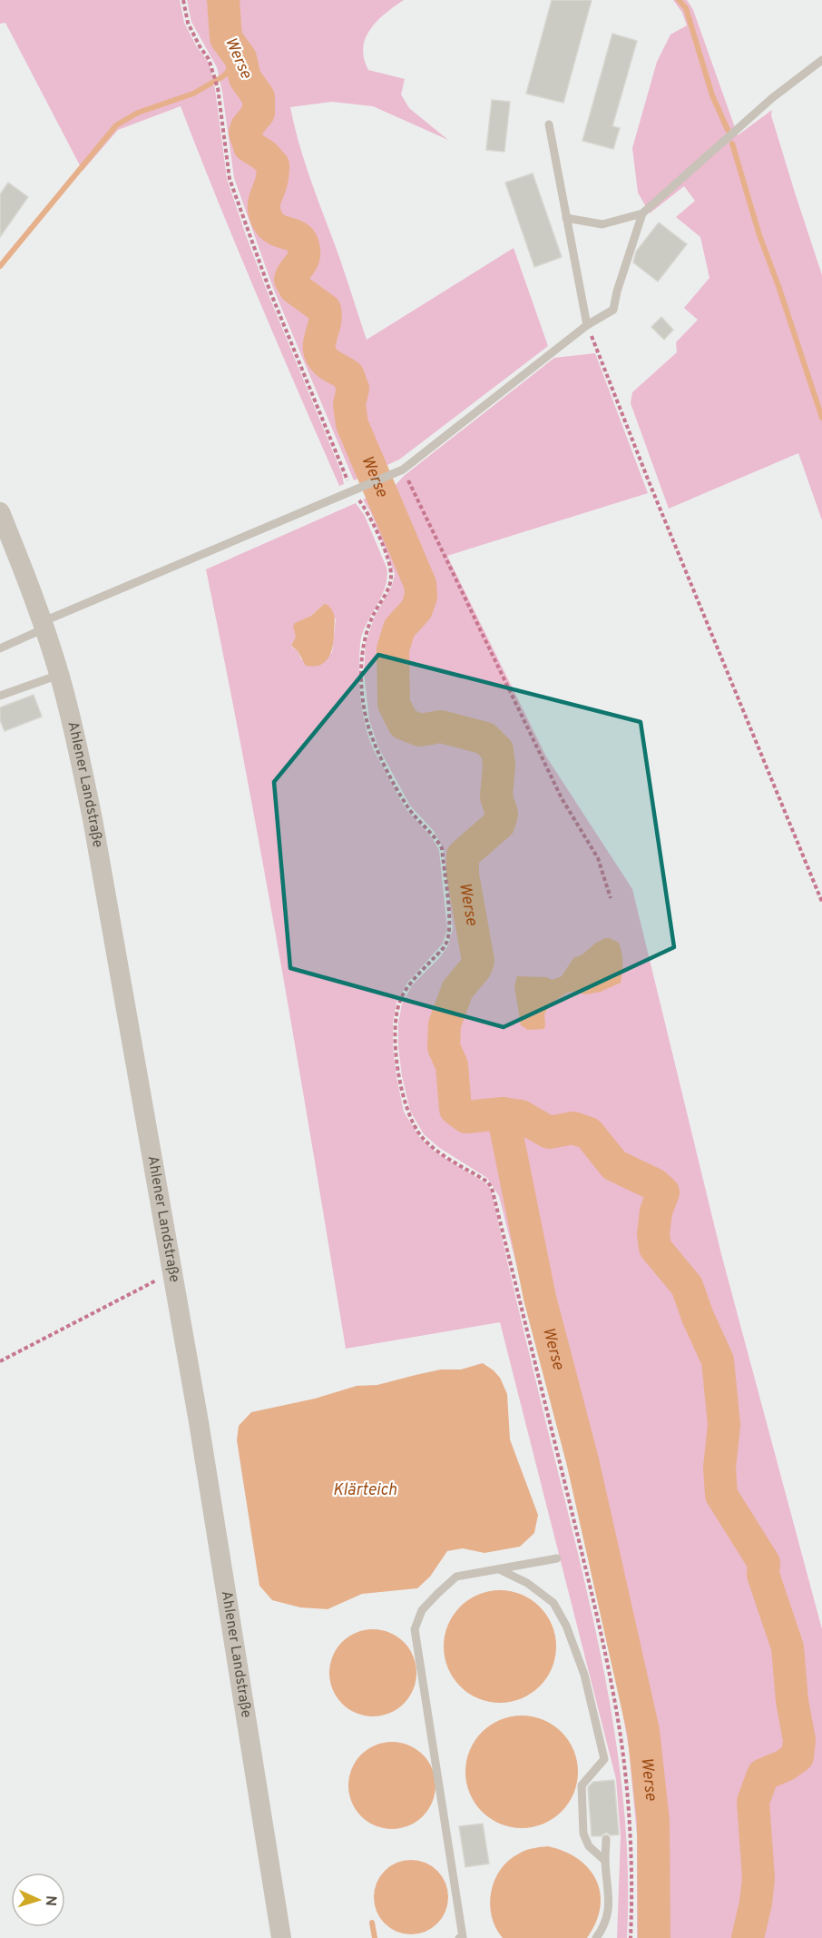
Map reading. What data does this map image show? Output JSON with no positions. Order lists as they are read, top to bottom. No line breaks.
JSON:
{"streets":{"street":["Ahlener Landstraße"]},"water":["Werse","Klärteich"],"north":"right"}
